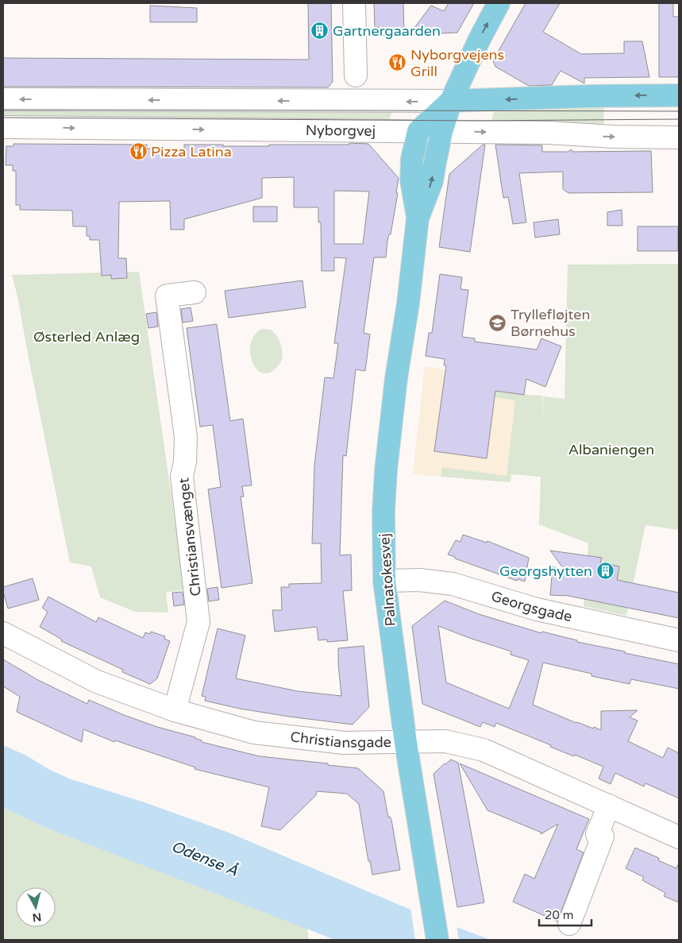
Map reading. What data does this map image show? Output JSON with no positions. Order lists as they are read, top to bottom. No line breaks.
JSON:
{"streets":{"main road":["Nyborgvej","Palnatokesvej"],"street":["Christiansvænget","Georgsgade","Christiansgade"]},"crossings":[["Nyborgvej","Palnatokesvej"],["Christiansvænget","Christiansgade"],["Palnatokesvej","Georgsgade"],["Palnatokesvej","Christiansgade"]],"water":["Odense Å"],"parks":["Østerled Anlæg","Albaniengen"],"places":{"building":["Gartnergaarden","Georgshytten"],"restaurant":["Nyborgvejens Grill","Pizza Latina"],"school or university":["Tryllefløjten Børnehus"]},"scale_bar":"20 m","north":"bottom"}
